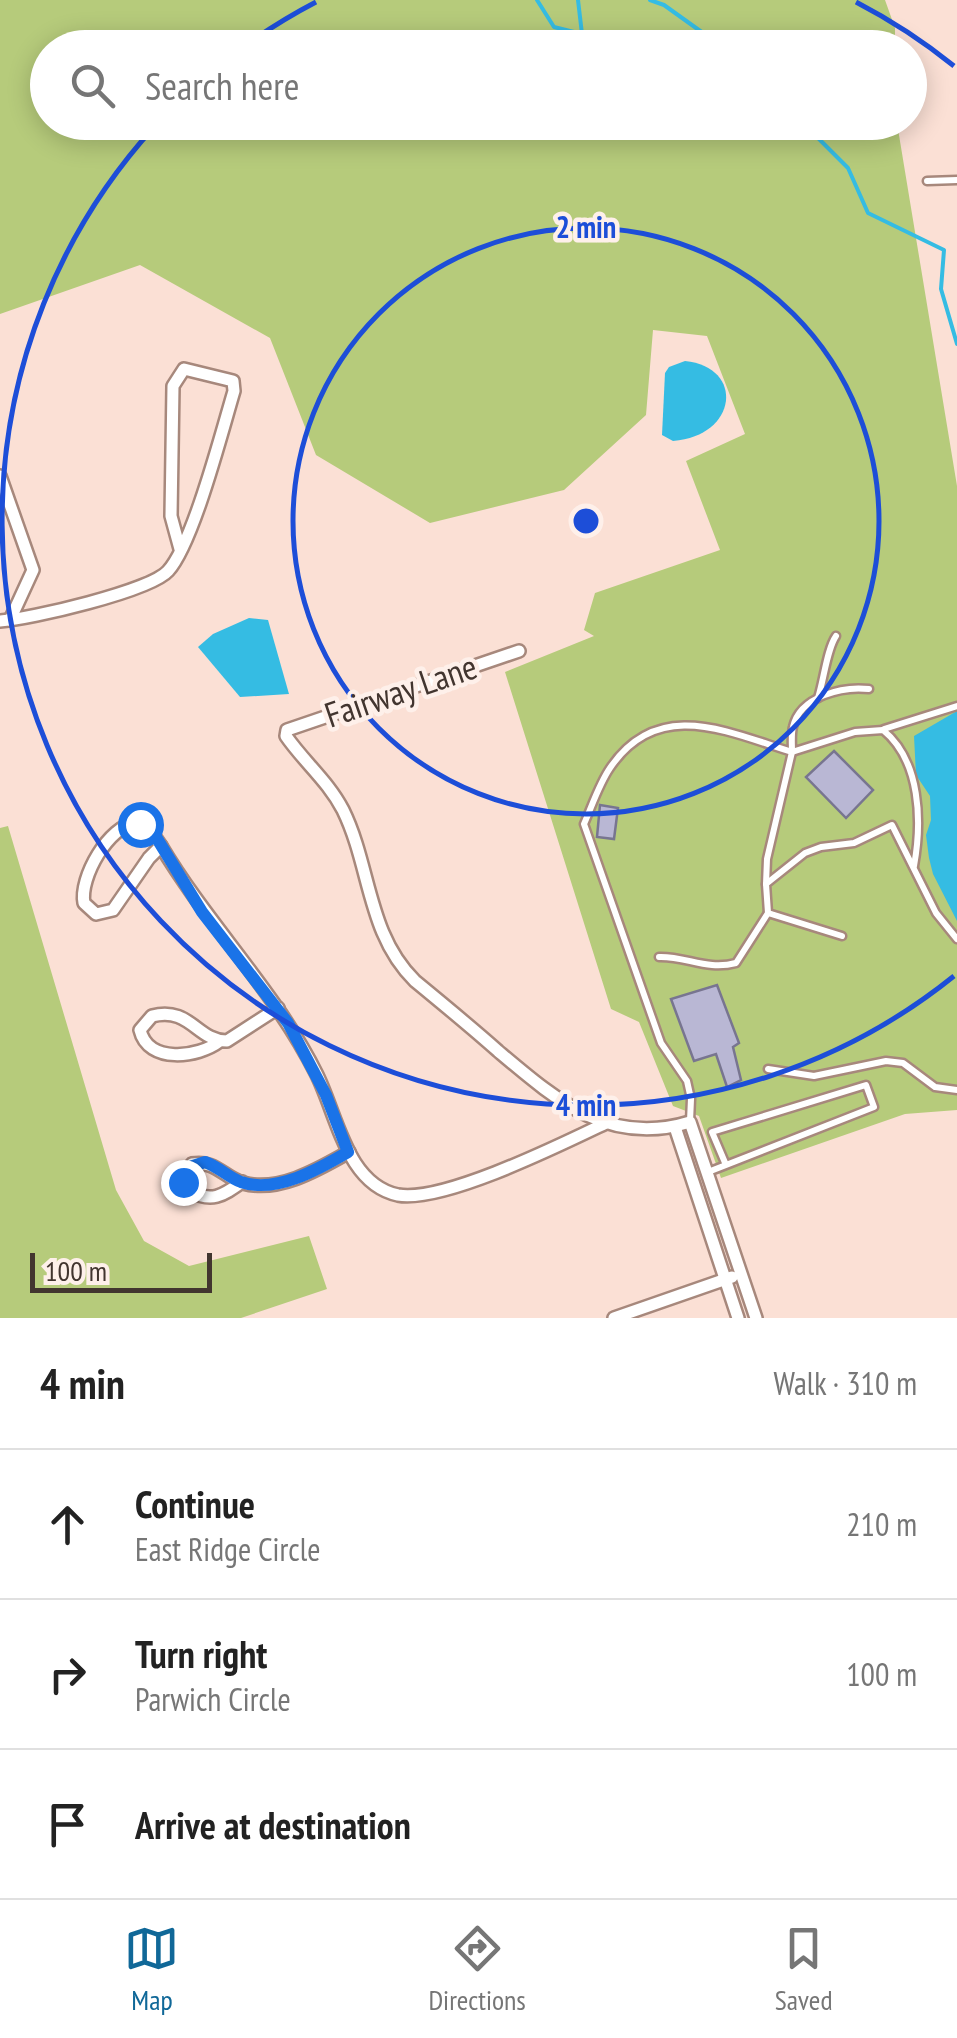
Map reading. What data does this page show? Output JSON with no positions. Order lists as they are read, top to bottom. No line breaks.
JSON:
{"streets":{"street":["Fairway Lane"]},"scale_bar":"100 m","page":{"search":"Search here","scale":"100 m","heading":["4 min","Walk · 310 m"],"list":[["Continue","East Ridge Circle","210 m"],["Turn right","Parwich Circle","100 m"],"Arrive at destination"],"nav":["Map","Directions","Saved"]},"rings":["2 min","4 min"]}
